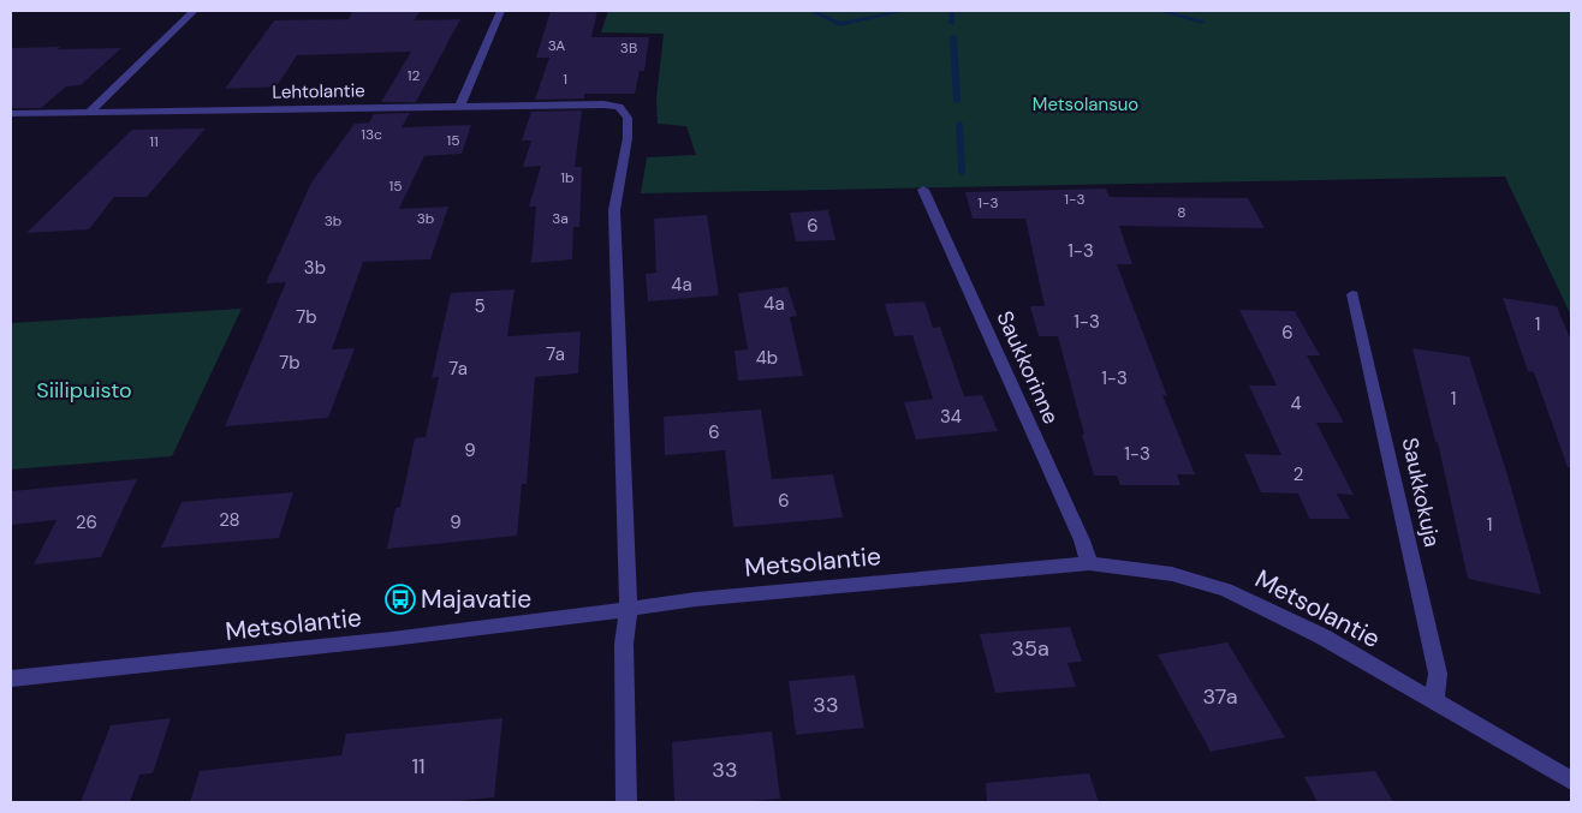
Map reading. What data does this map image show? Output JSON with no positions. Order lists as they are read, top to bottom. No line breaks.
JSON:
{"streets":{"street":["Lehtolantie","Saukkorinne","Saukkokuja","Metsolantie"]},"crossings":[["Lehtolantie","Metsolantie"],["Saukkorinne","Metsolantie"],["Saukkokuja","Metsolantie"]],"parks":["Metsolansuo","Siilipuisto"],"places":{"bus stop":["Majavatie"]},"house_numbers":["3A","3B","12","1","13c","15","11","1b","15","1-3","1-3","8","3b","3a","3b","6","1-3","3b","4a","4a","5","7b","1-3","1","6","7a","4b","7b","7a","1-3","1","4","34","6","9","1-3","2","6","28","26","9","1","35a","37a","33","11","33"]}
